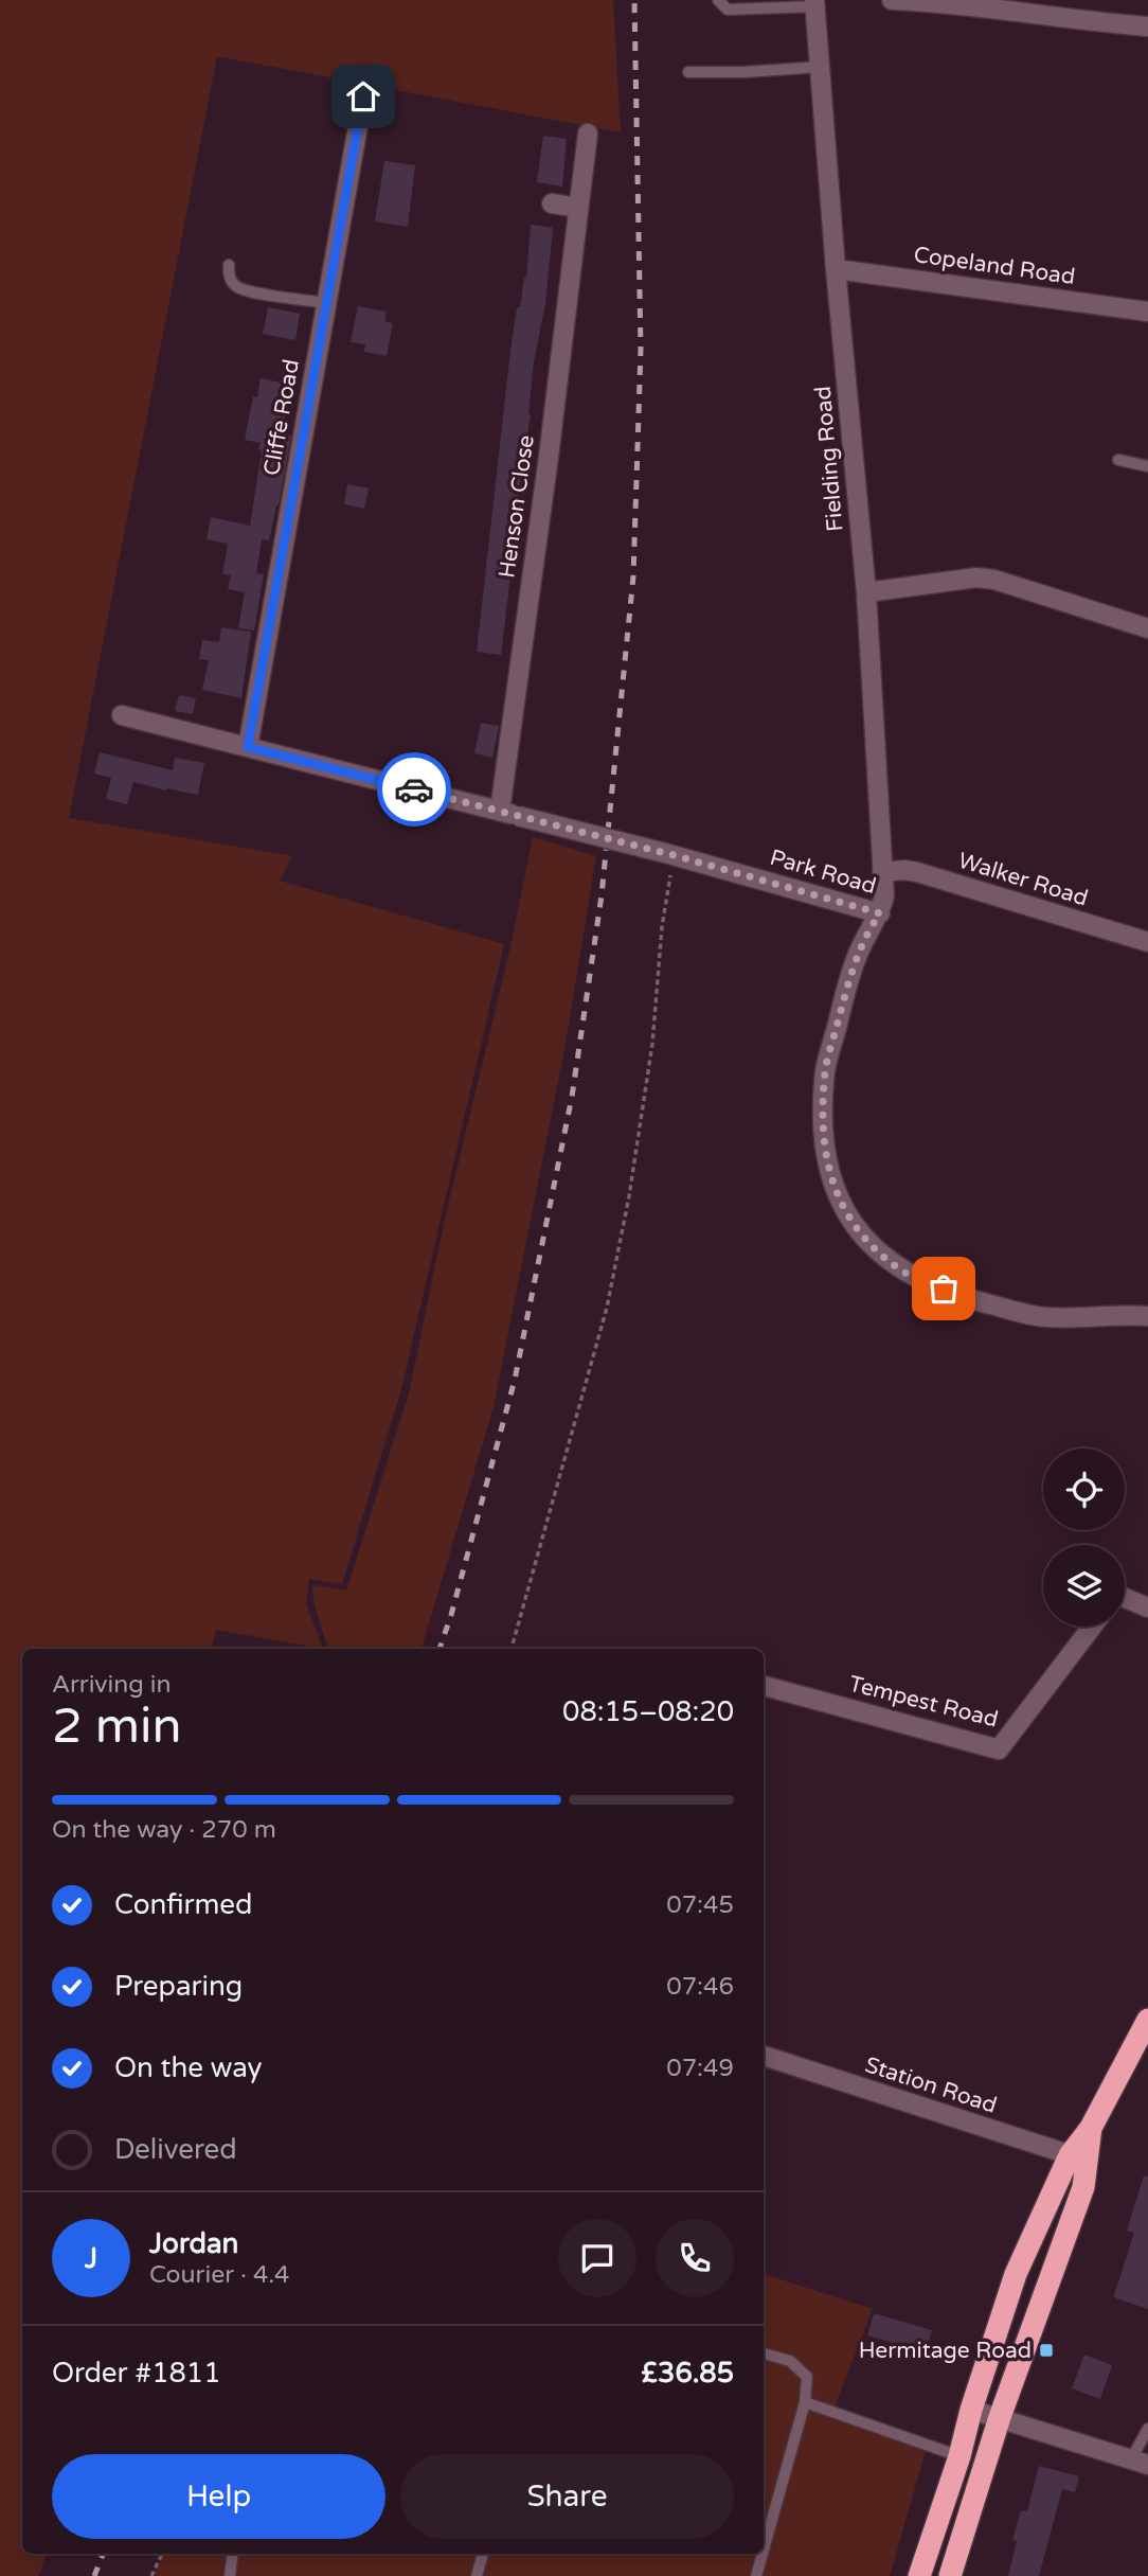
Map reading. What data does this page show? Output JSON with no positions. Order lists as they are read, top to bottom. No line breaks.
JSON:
{"streets":{"street":["Copeland Road","Cliffe Road","Fielding Road","Henson Close","Park Road","Walker Road","Tempest Road","Station Road"]},"crossings":[["Copeland Road","Fielding Road"],["Cliffe Road","Park Road"],["Fielding Road","Park Road"],["Fielding Road","Walker Road"],["Henson Close","Park Road"]],"places":{"transit":["Hermitage Road"]},"page":{"heading":["2 min","Arriving in","08:15–08:20"],"panel":["Jordan","Courier · 4.4","Order #1811","£36.85"],"bar":"On the way · 270 m","list":[["Confirmed","07:45"],["Preparing","07:46"],["On the way","07:49"],"Delivered"],"round":"J","buttons":["Help","Share"]}}
